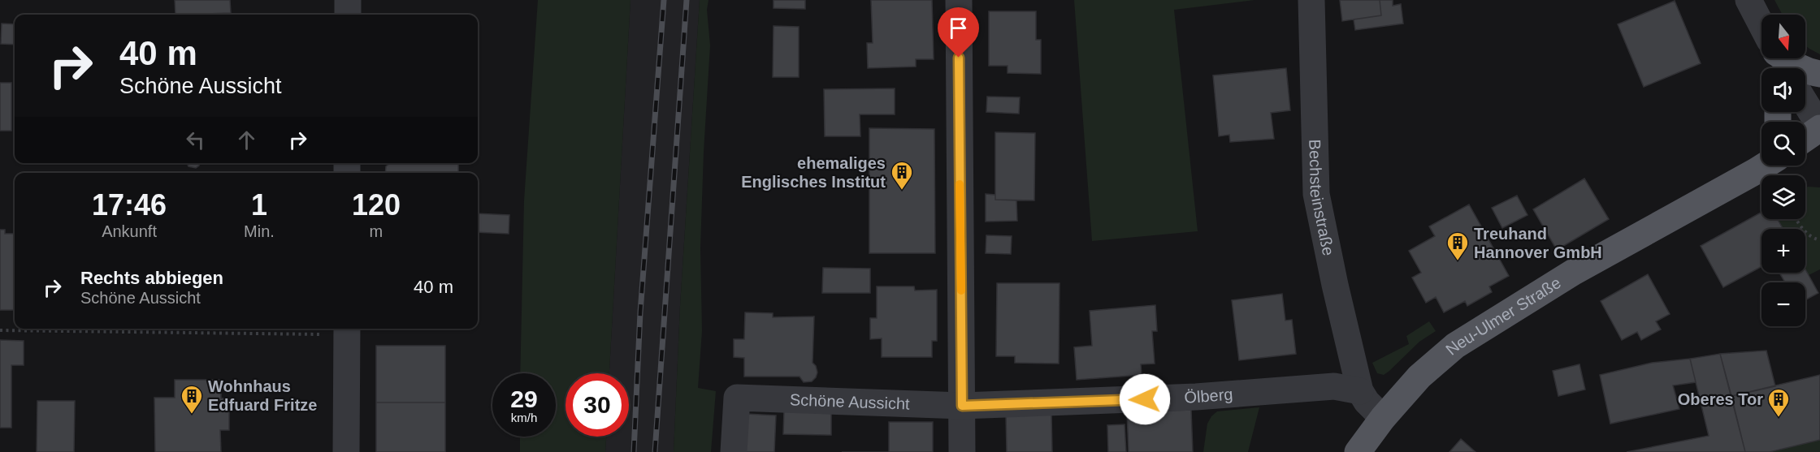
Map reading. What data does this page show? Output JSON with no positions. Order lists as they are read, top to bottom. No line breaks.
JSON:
{"streets":{"main road":["Neu-Ulmer Straße"],"street":["Bechsteinstraße","Ölberg","Schöne Aussicht"]},"crossings":[["Bechsteinstraße","Ölberg"],["Ölberg","Schöne Aussicht"]],"places":{"building":["ehemaliges Englisches Institut","Treuhand Hannover GmbH","Wohnhaus Edfuard Fritze","Oberes Tor"]},"north":"bottom","page":{"map_buttons":["+","−"],"turn":["40 m","Schöne Aussicht"],"eta":["17:46","Ankunft","1","Min.","120","m"],"list":[{"name":"Rechts abbiegen","note":"Schöne Aussicht","value":"40 m"}],"speed":"29 km/h","limit":"30"}}
